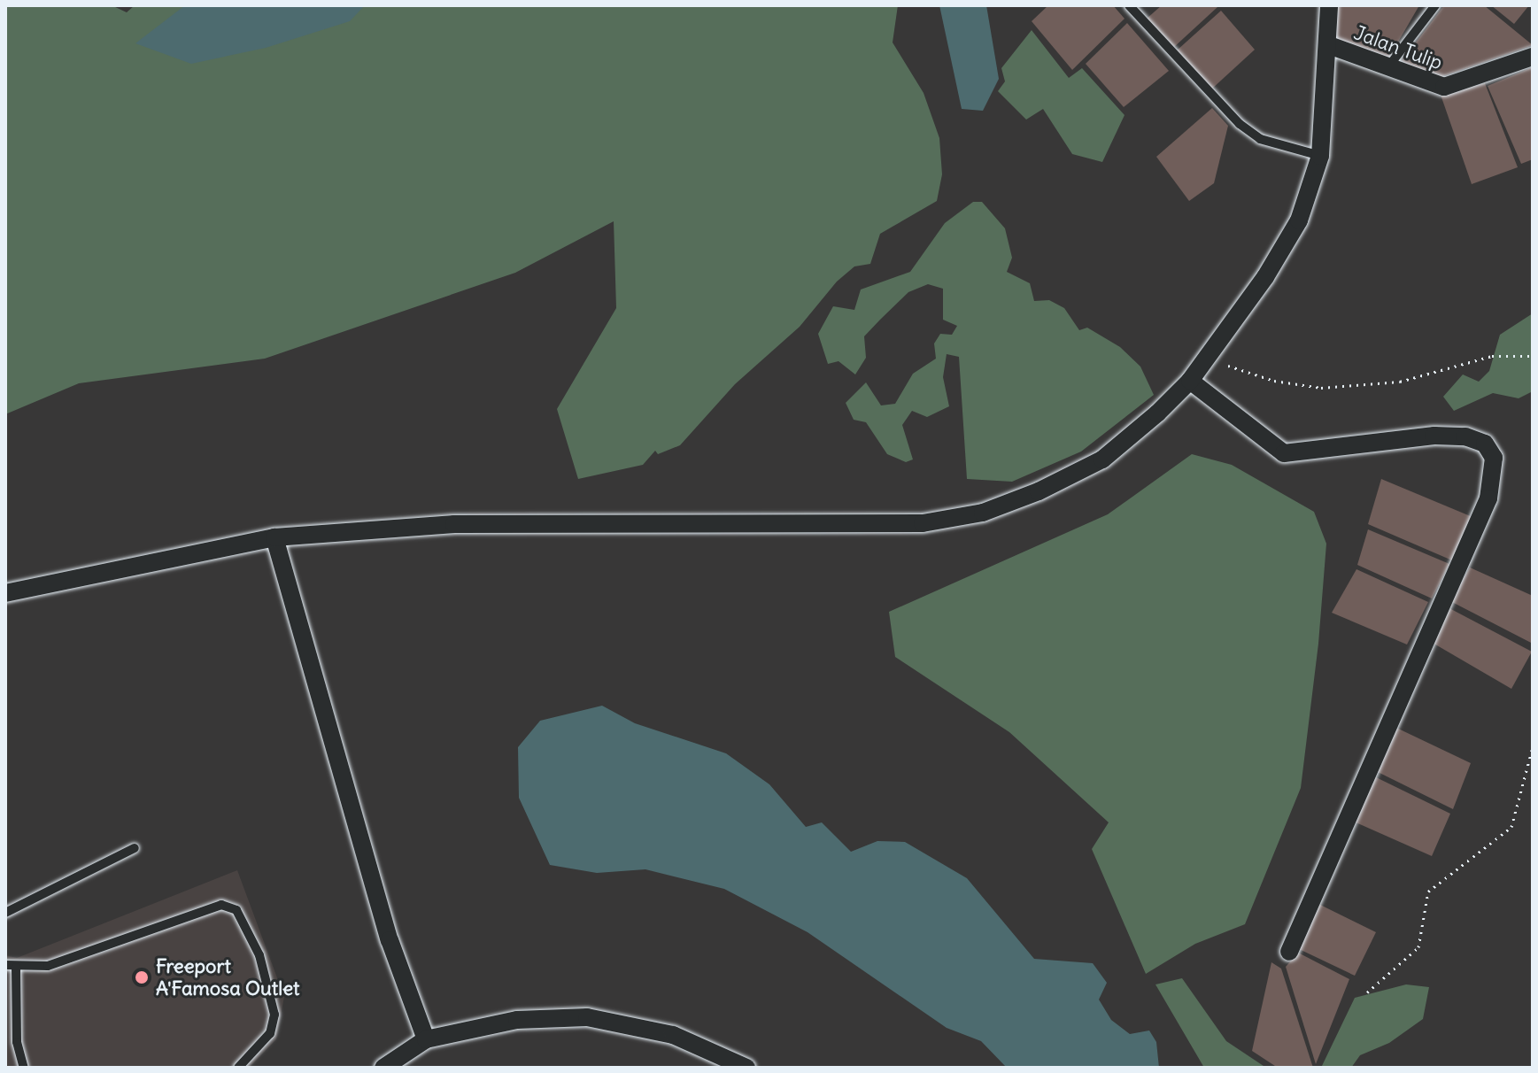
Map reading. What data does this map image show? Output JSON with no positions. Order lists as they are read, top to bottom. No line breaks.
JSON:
{"streets":{"street":["Jalan Tulip"]},"places":["Freeport A'Famosa Outlet"]}
